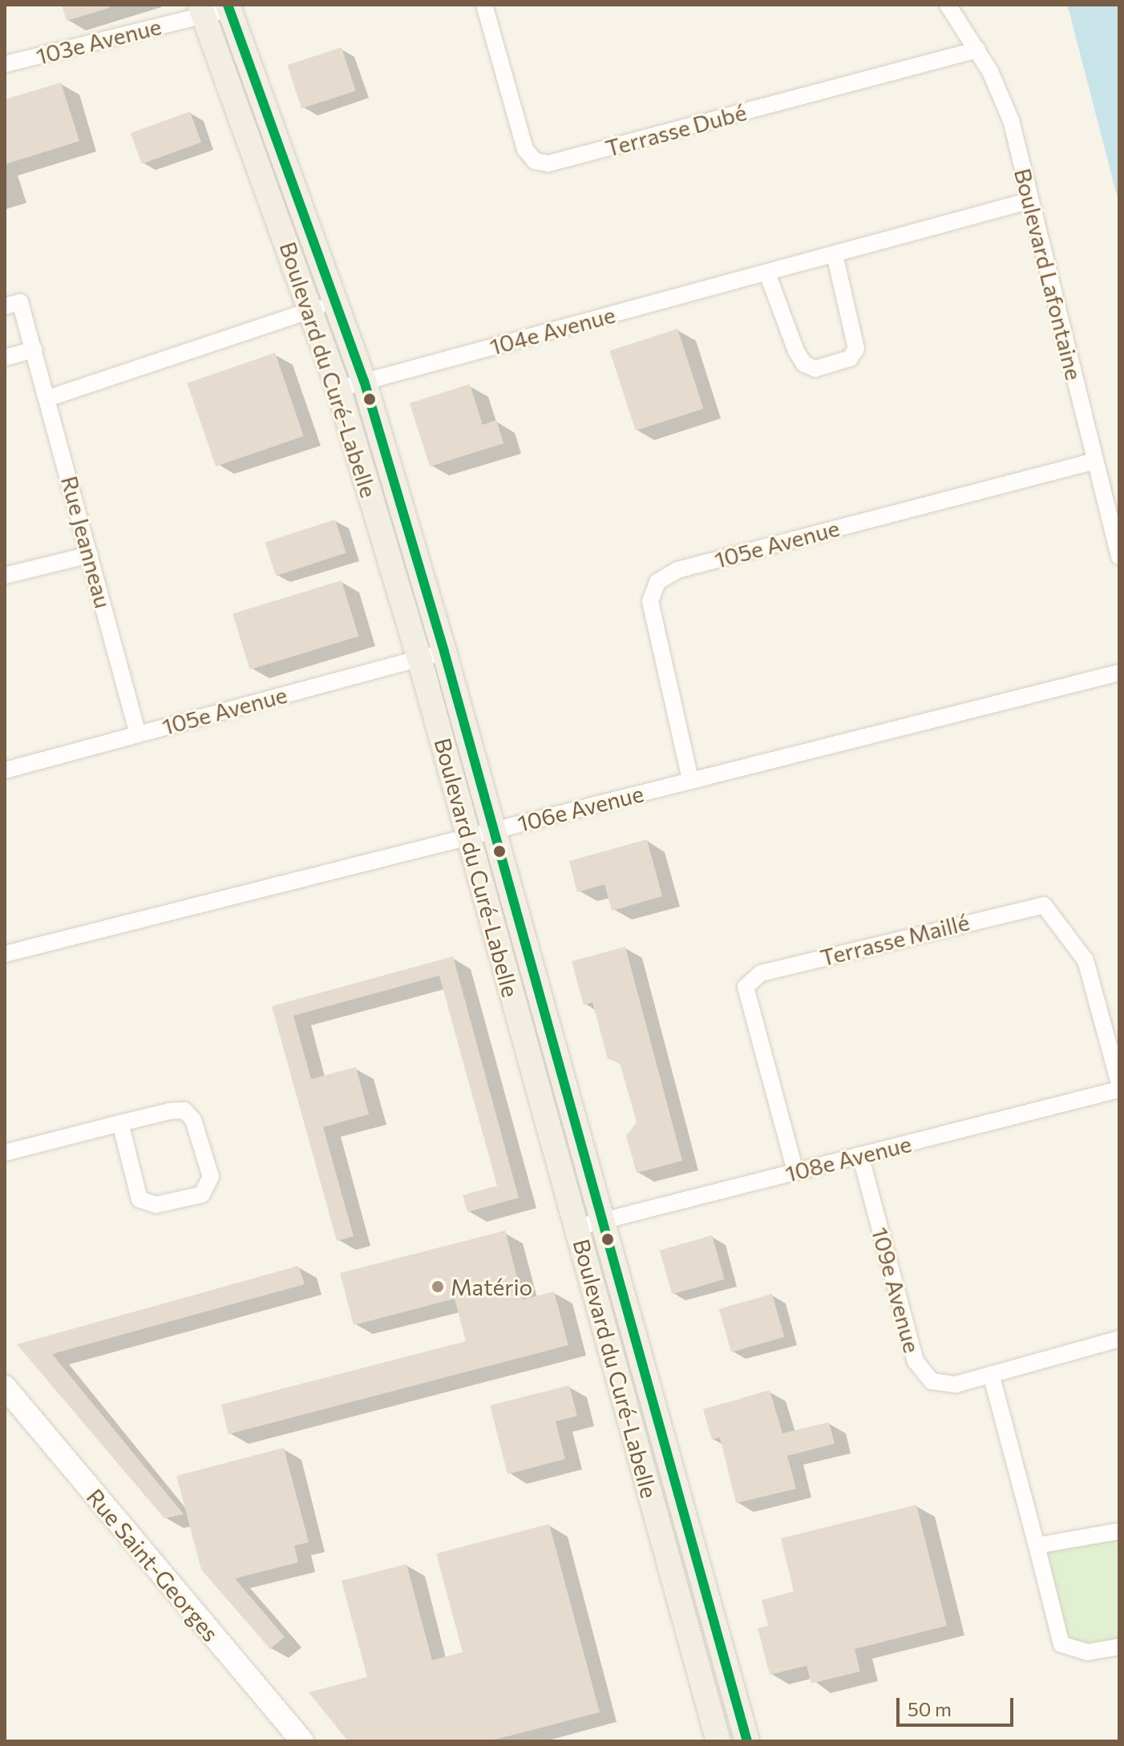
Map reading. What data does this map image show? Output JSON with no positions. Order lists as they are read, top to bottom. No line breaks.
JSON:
{"streets":{"main road":["Boulevard du Curé-Labelle"],"street":["103e Avenue","Terrasse Dubé","Boulevard Lafontaine","104e Avenue","Rue Jeanneau","105e Avenue","106e Avenue","Terrasse Maillé","108e Avenue","109e Avenue","Rue Saint-Georges"]},"crossings":[["103e Avenue","Boulevard du Curé-Labelle"],["Terrasse Dubé","Boulevard Lafontaine"],["Boulevard Lafontaine","104e Avenue"],["Boulevard Lafontaine","105e Avenue"],["104e Avenue","Boulevard du Curé-Labelle"],["Boulevard du Curé-Labelle","105e Avenue"],["Boulevard du Curé-Labelle","106e Avenue"],["Boulevard du Curé-Labelle","108e Avenue"],["Rue Jeanneau","105e Avenue"],["105e Avenue","106e Avenue"],["Terrasse Maillé","108e Avenue"],["108e Avenue","109e Avenue"]],"places":["Matério"],"scale_bar":"50 m"}
